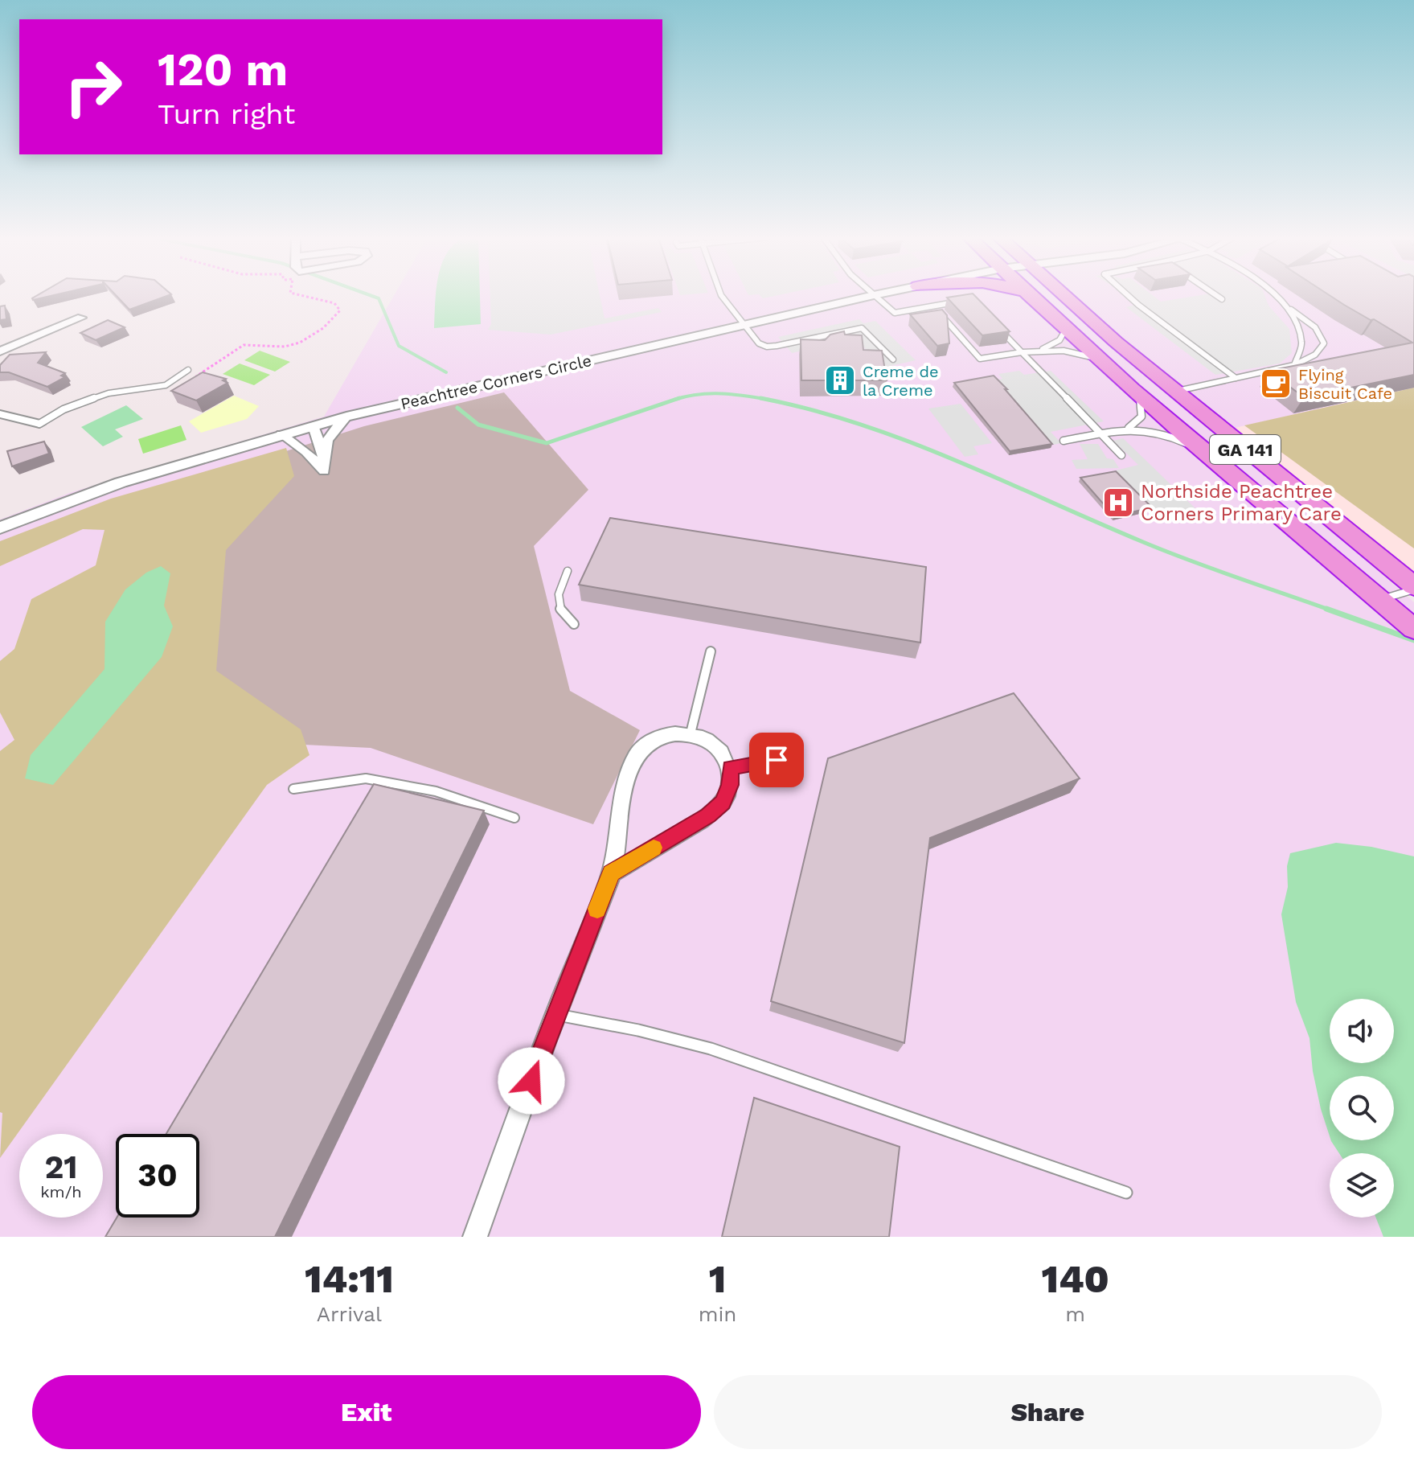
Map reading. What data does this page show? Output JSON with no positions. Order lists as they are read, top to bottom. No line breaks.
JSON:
{"streets":{"highway":["GA 141"],"street":["Peachtree Corners Circle"]},"places":{"building":["Creme de la Creme"],"cafe":["Flying Biscuit Cafe"],"hospital":["Northside Peachtree Corners Primary Care"]},"page":{"turn":["120 m","Turn right"],"speed":"21 km/h","limit":"30","eta":["14:11","Arrival","1","min","140","m"],"buttons":["Exit","Share"]}}
